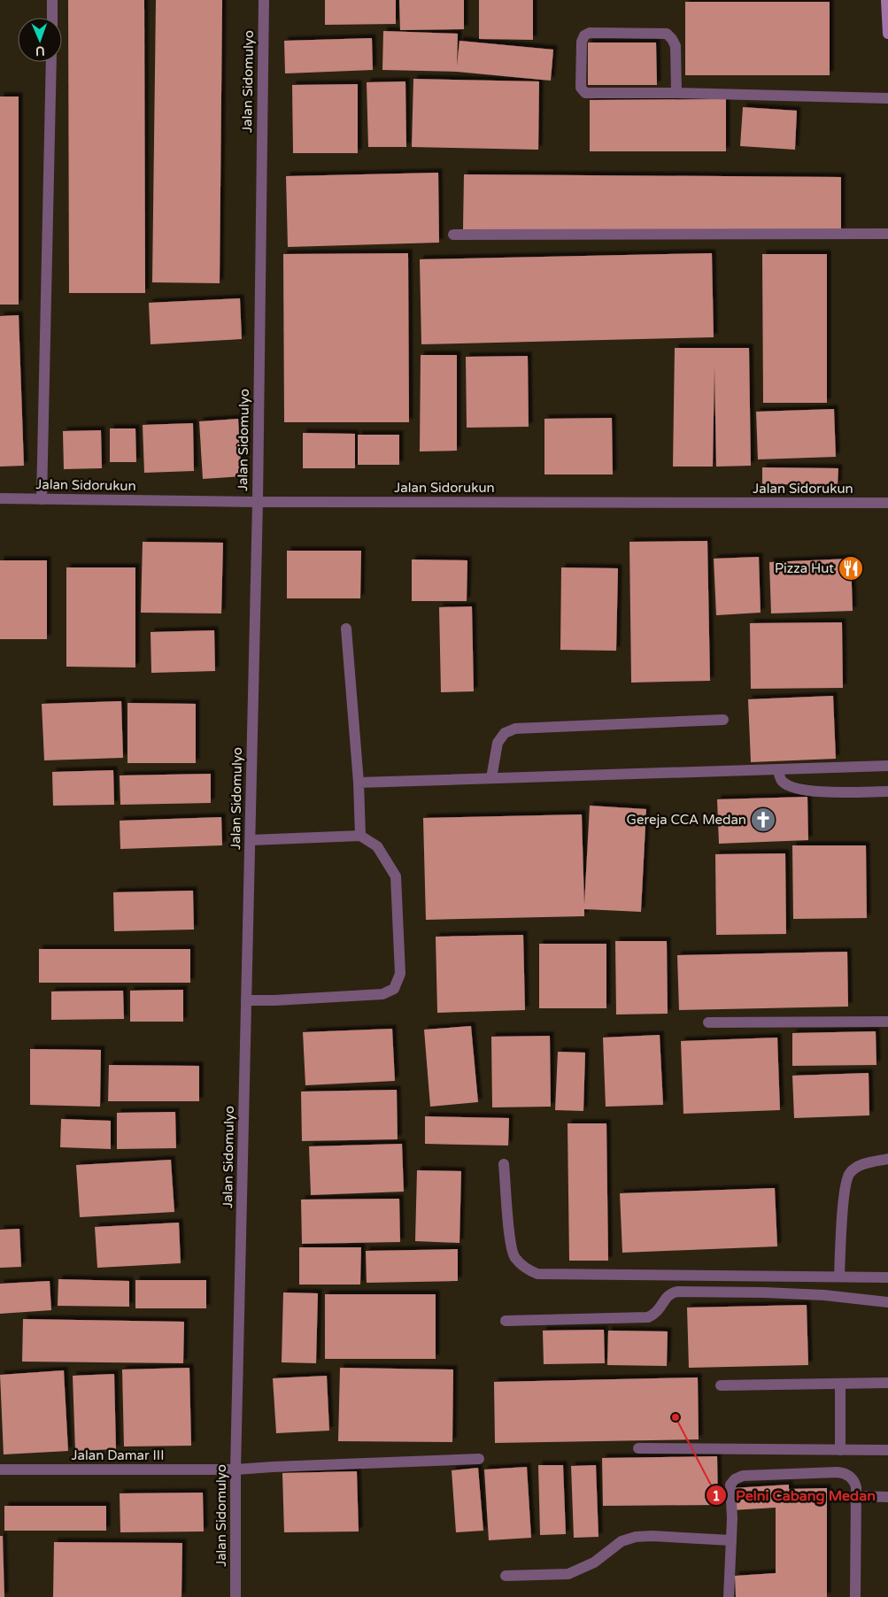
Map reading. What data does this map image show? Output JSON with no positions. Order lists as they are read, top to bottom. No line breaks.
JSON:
{"streets":{"street":["Jalan Sidomulyo","Jalan Sidorukun","Jalan Damar III"]},"crossings":[["Jalan Sidomulyo","Jalan Sidorukun"],["Jalan Sidomulyo","Jalan Damar III"]],"places":{"restaurant":["Pizza Hut"],"church":["Gereja CCA Medan"],"other":["Pelni Cabang Medan"]},"north":"bottom"}
